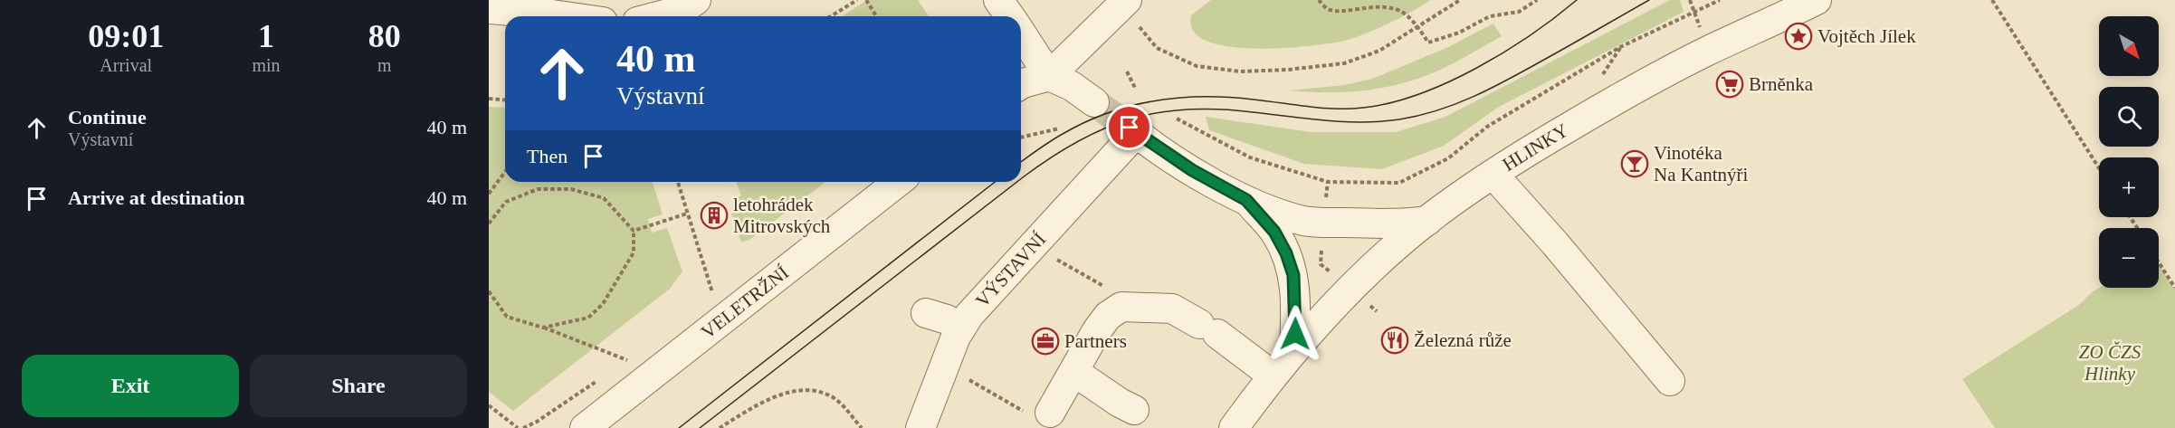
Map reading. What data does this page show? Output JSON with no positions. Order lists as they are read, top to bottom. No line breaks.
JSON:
{"streets":{"street":["HLINKY","VÝSTAVNÍ","VELETRŽNÍ"]},"crossings":[["HLINKY","VÝSTAVNÍ"]],"parks":["ZO ČZS Hlinky"],"places":{"place":["Vojtěch Jílek"],"supermarket":["Brněnka"],"bar":["Vinotéka Na Kantnýři"],"building":["letohrádek Mitrovských"],"restaurant":["Železná růže"],"office":["Partners"]},"north":"bottom right","page":{"eta":["09:01","Arrival","1","min","80","m"],"map_buttons":["+","−"],"turn":["40 m","Výstavní"],"list":[{"name":"Continue","note":"Výstavní","value":"40 m"},{"name":"Arrive at destination","value":"40 m"}],"then":"Then","buttons":["Exit","Share"]}}
